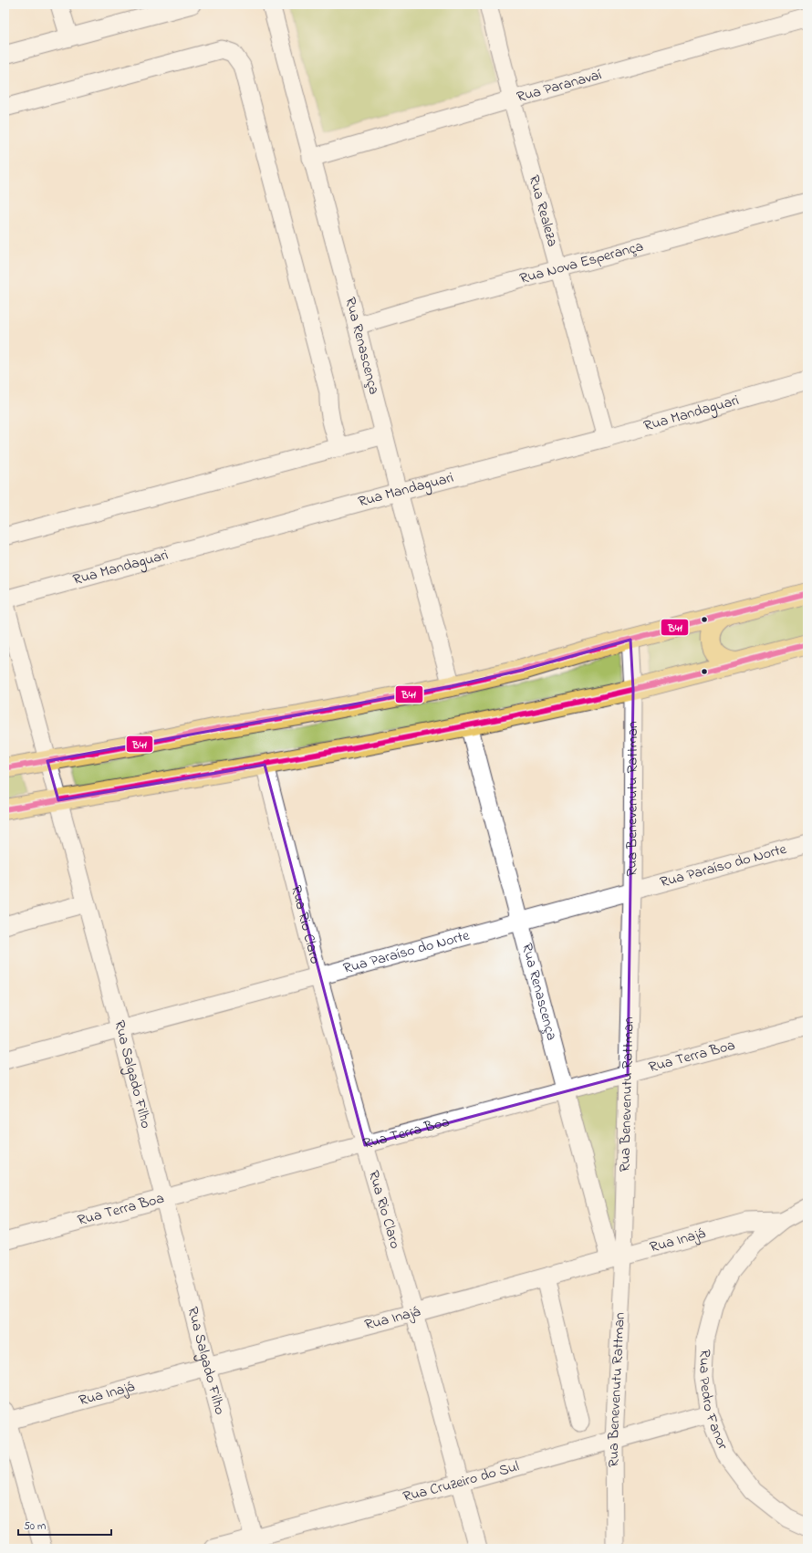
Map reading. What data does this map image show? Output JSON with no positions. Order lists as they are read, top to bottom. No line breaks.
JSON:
{"streets":{"street":["Rua Paranavaí","Rua Realeza","Rua Nova Esperança","Rua Renascença","Rua Mandaguari","Rua Benevenutu Rattman","Rua Paraíso do Norte","Rua Rio Claro","Rua Terra Boa","Rua Salgado Filho","Rua Inajá","Rua Pedro Fanor","Rua Cruzeiro do Sul"]},"crossings":[["Rua Paranavaí","Rua Realeza"],["Rua Paranavaí","Rua Renascença"],["Rua Realeza","Rua Nova Esperança"],["Rua Realeza","Rua Mandaguari"],["Rua Nova Esperança","Rua Renascença"],["Rua Renascença","Rua Mandaguari"],["Rua Renascença","Rua Benevenutu Rattman"],["Rua Renascença","Rua Paraíso do Norte"],["Rua Renascença","Rua Terra Boa"],["Rua Renascença","Rua Inajá"],["Rua Mandaguari","Rua Salgado Filho"],["Rua Benevenutu Rattman","Rua Paraíso do Norte"],["Rua Benevenutu Rattman","Rua Terra Boa"],["Rua Benevenutu Rattman","Rua Inajá"],["Rua Benevenutu Rattman","Rua Cruzeiro do Sul"],["Rua Paraíso do Norte","Rua Rio Claro"],["Rua Paraíso do Norte","Rua Salgado Filho"],["Rua Rio Claro","Rua Terra Boa"],["Rua Rio Claro","Rua Inajá"],["Rua Rio Claro","Rua Cruzeiro do Sul"],["Rua Terra Boa","Rua Salgado Filho"],["Rua Salgado Filho","Rua Inajá"],["Rua Salgado Filho","Rua Cruzeiro do Sul"],["Rua Inajá","Rua Pedro Fanor"],["Rua Pedro Fanor","Rua Cruzeiro do Sul"]],"lines":["transit line B41"],"scale_bar":"50 m"}
